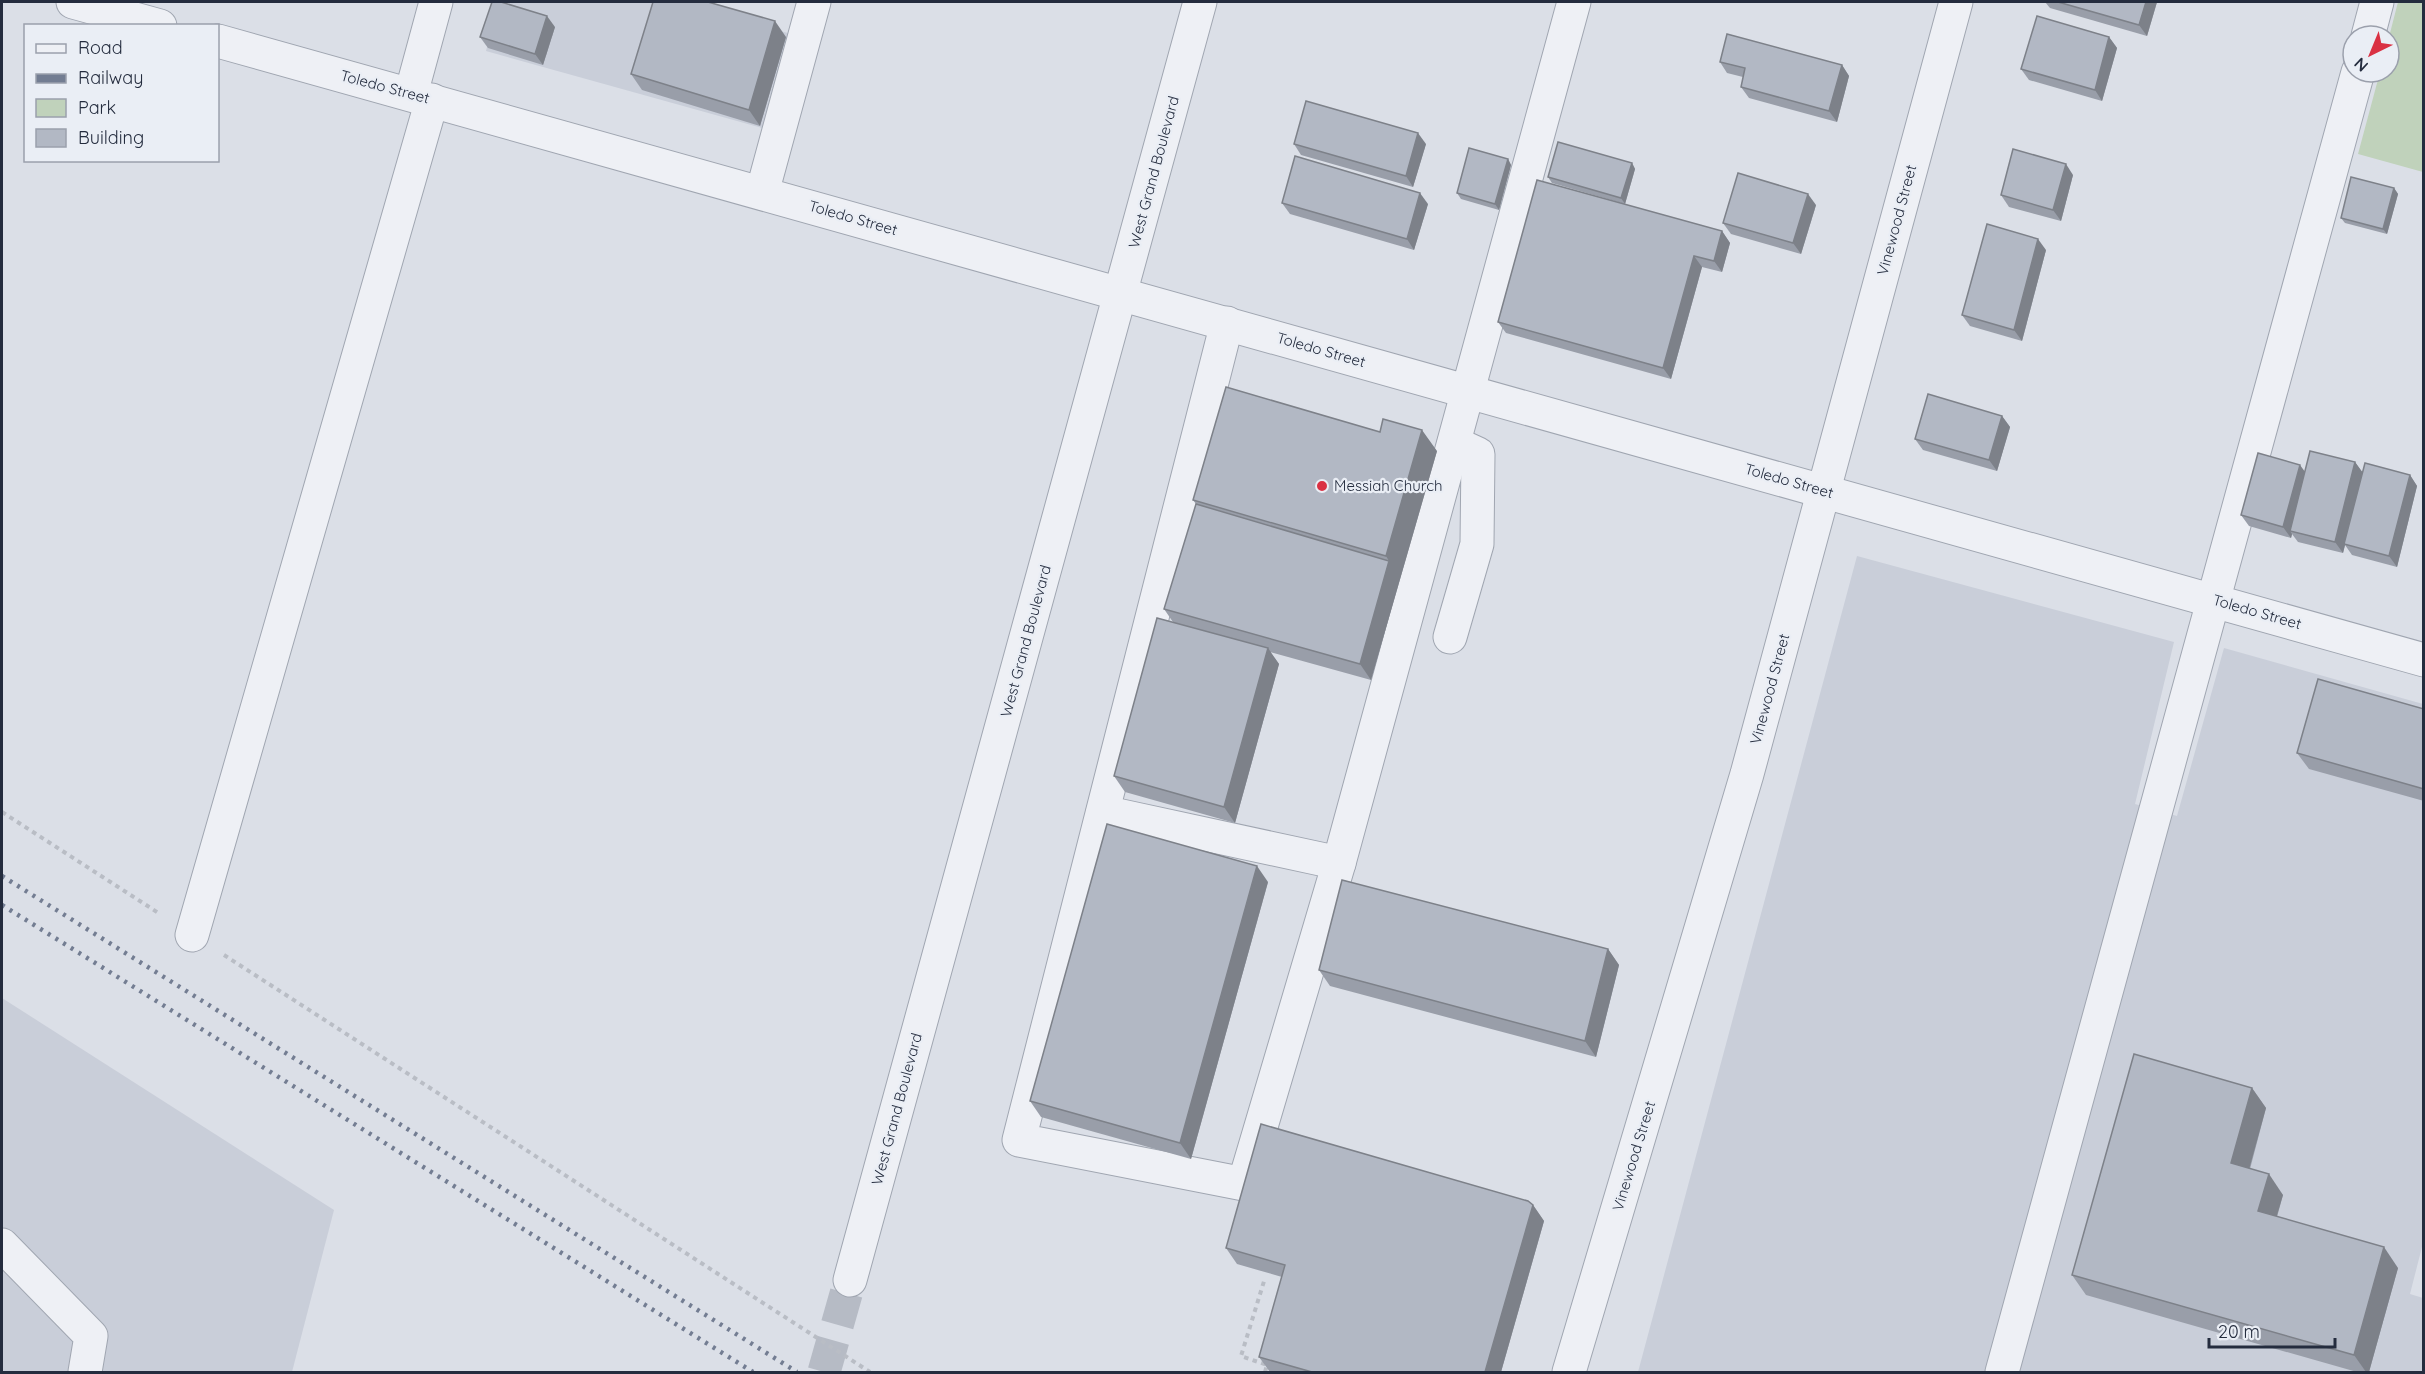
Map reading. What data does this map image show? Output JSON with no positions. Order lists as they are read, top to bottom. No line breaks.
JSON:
{"streets":{"street":["Toledo Street","West Grand Boulevard","Vinewood Street"]},"crossings":[["Toledo Street","West Grand Boulevard"],["Toledo Street","Vinewood Street"]],"places":["Messiah Church"],"legend":["Road","Railway","Park","Building"],"scale_bar":"20 m","north":"bottom left"}
